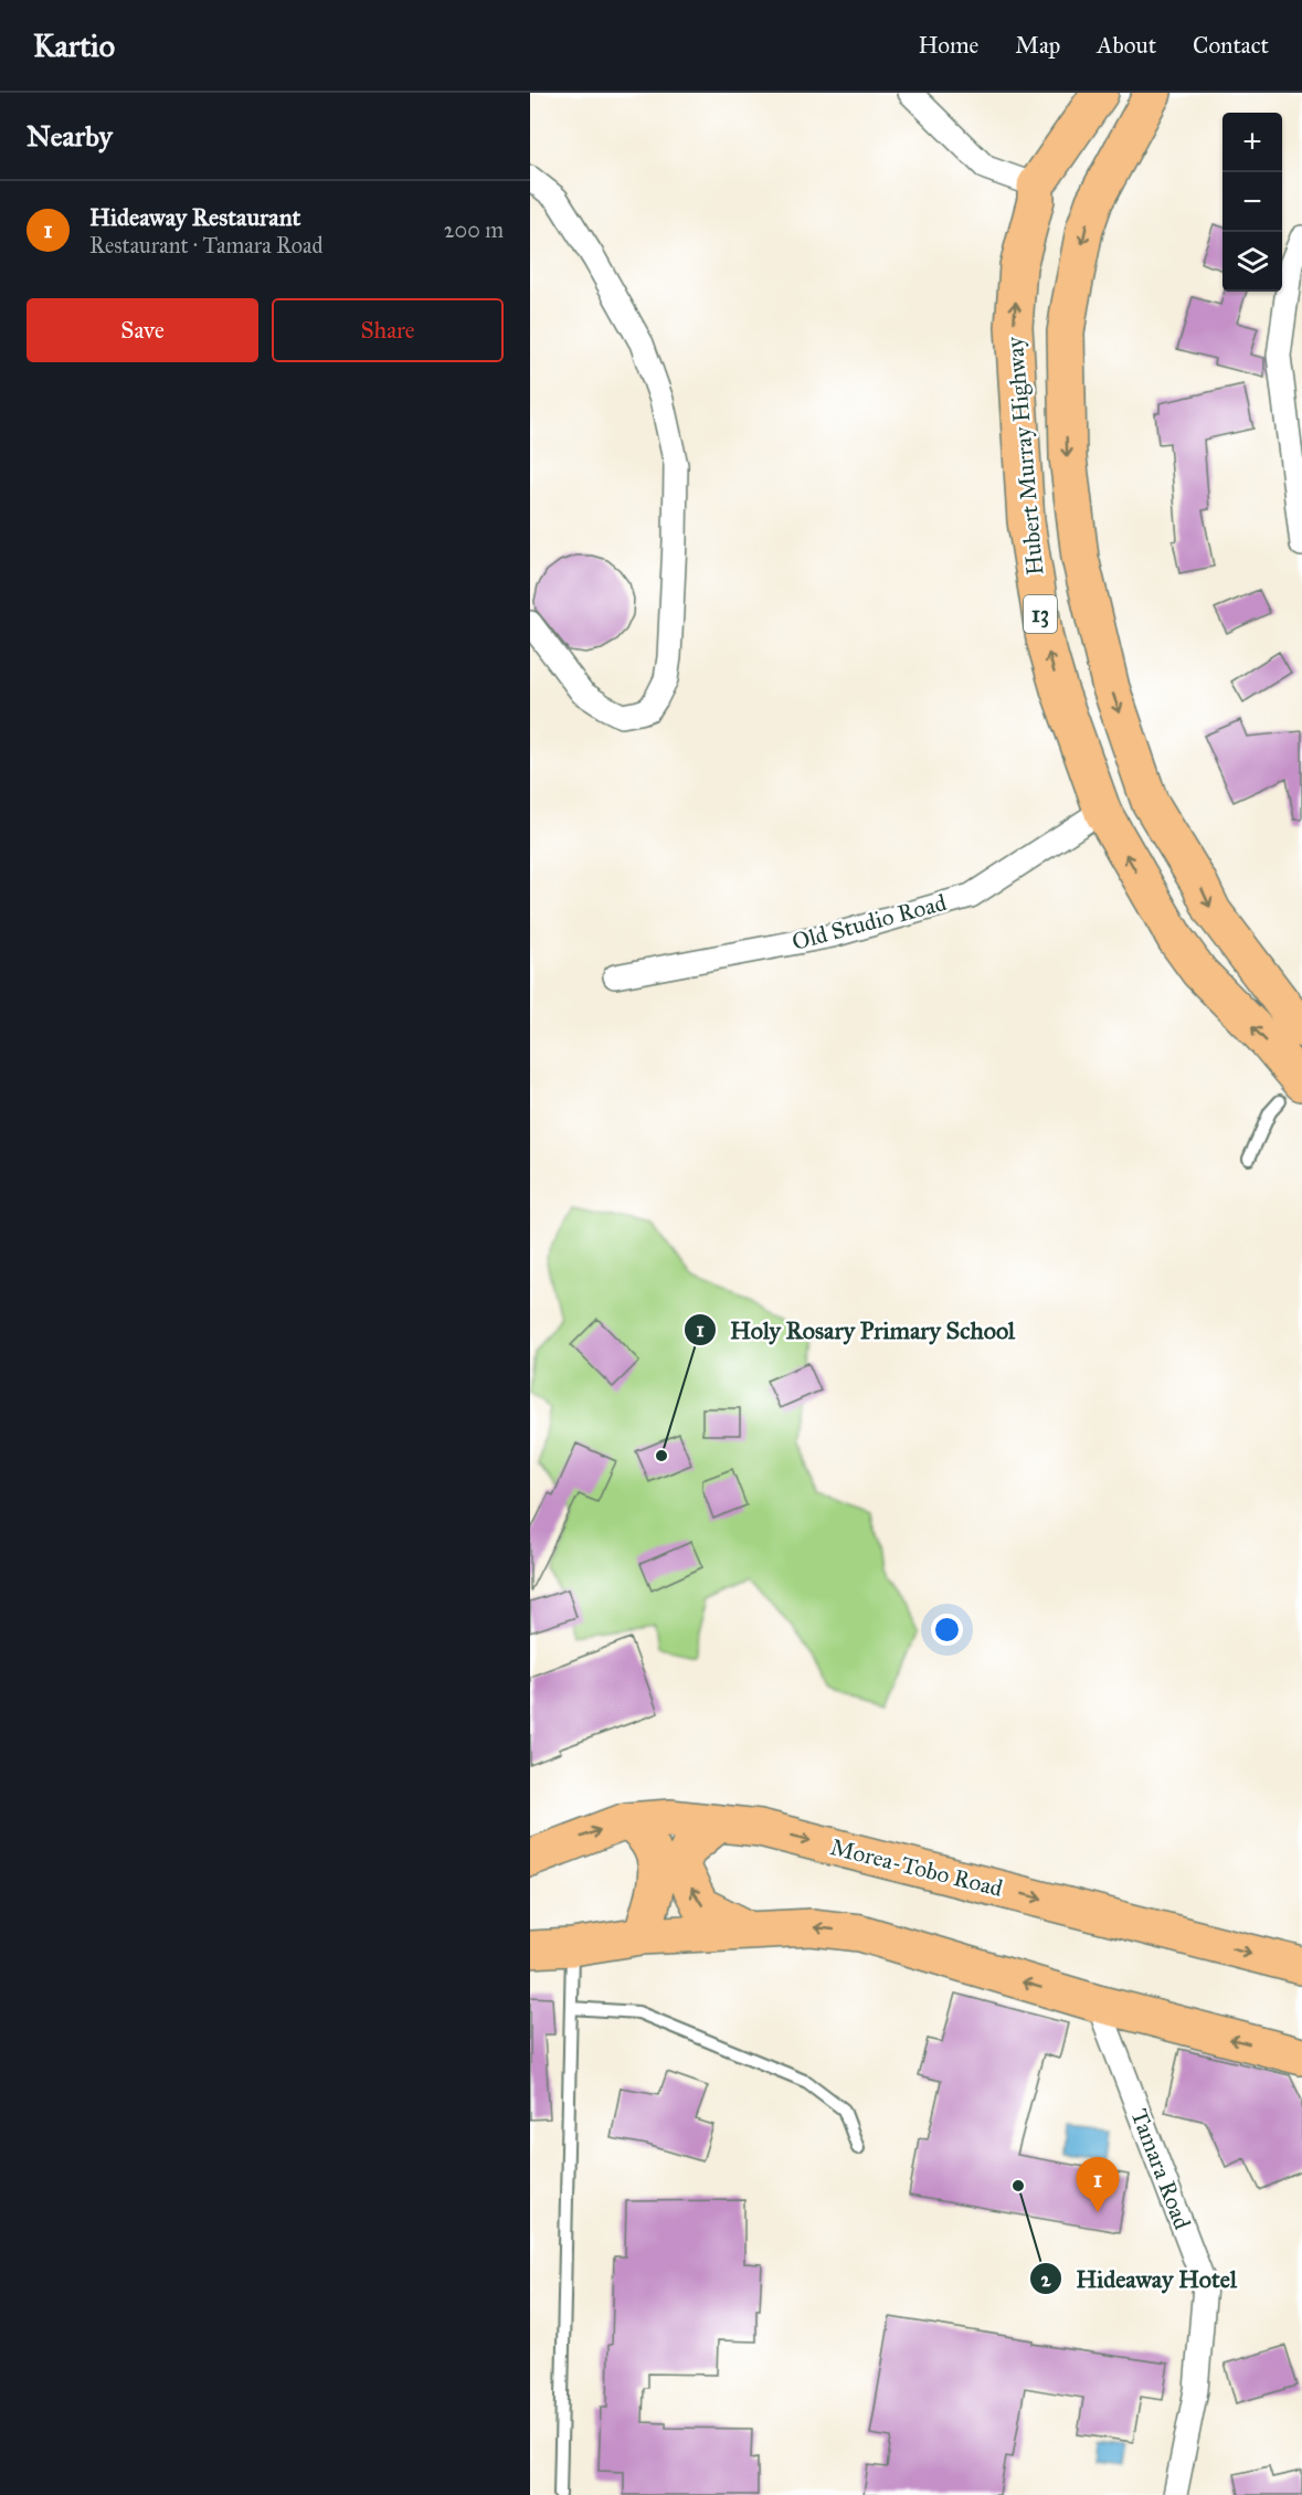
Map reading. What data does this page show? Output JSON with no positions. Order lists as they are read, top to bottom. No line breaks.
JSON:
{"streets":{"highway":["Hubert Murray Highway","13","Morea-Tobo Road"],"street":["Old Studio Road","Tamara Road"]},"crossings":[["Hubert Murray Highway","Old Studio Road"]],"places":["Holy Rosary Primary School","Hideaway Hotel"],"page":{"header":"Kartio","nav":["Home","Map","About","Contact"],"heading":"Nearby","map_buttons":["+","−"],"list":[{"mark":"1","name":"Hideaway Restaurant","note":"Restaurant · Tamara Road","value":"200 m"}],"buttons":["Save","Share"],"pins":"1"}}
